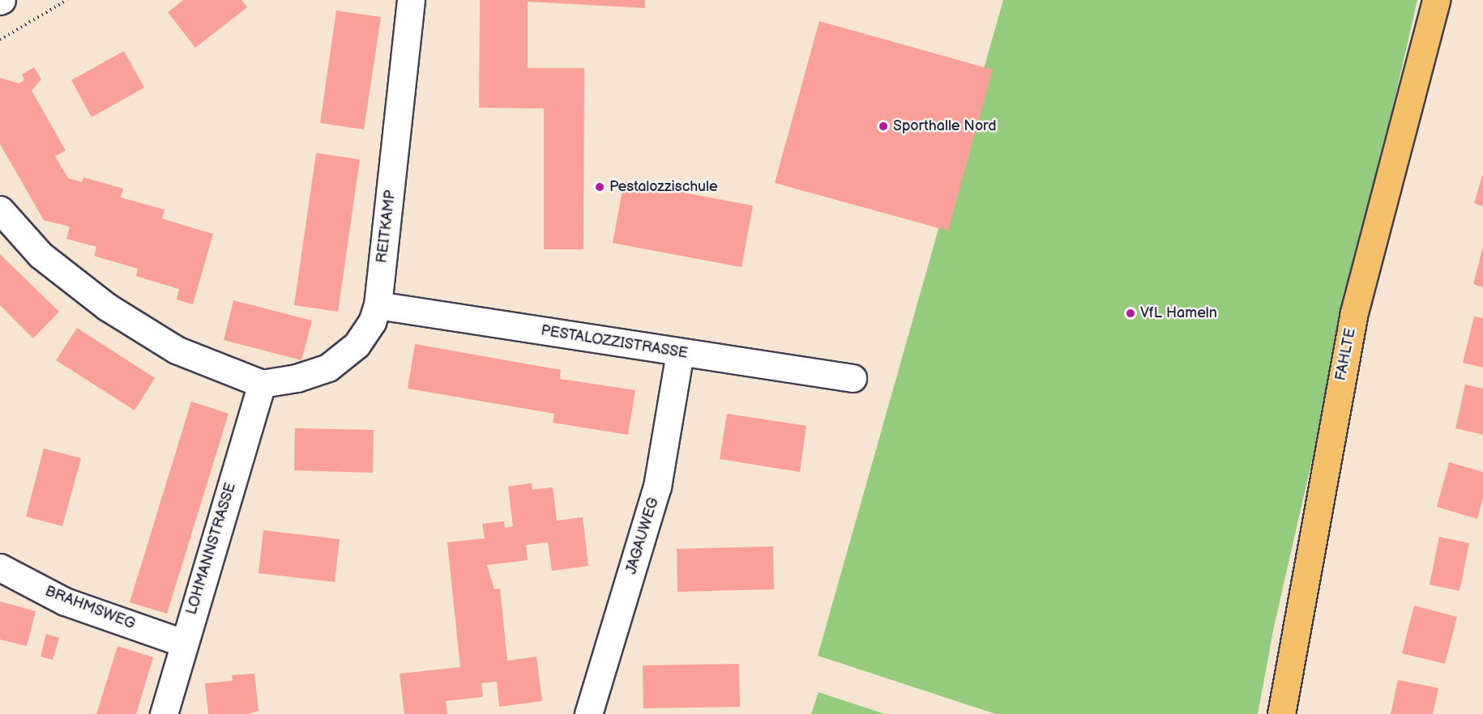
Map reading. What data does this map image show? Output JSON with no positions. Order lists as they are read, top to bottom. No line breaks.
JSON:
{"streets":{"main road":["FAHLTE"],"street":["REITKAMP","PESTALOZZISTRASSE","JAGAUWEG","LOHMANNSTRASSE","BRAHMSWEG"]},"crossings":[["REITKAMP","PESTALOZZISTRASSE"],["REITKAMP","LOHMANNSTRASSE"],["PESTALOZZISTRASSE","JAGAUWEG"],["LOHMANNSTRASSE","BRAHMSWEG"]],"places":["Sporthalle Nord","Pestalozzischule","VfL Hameln"]}
